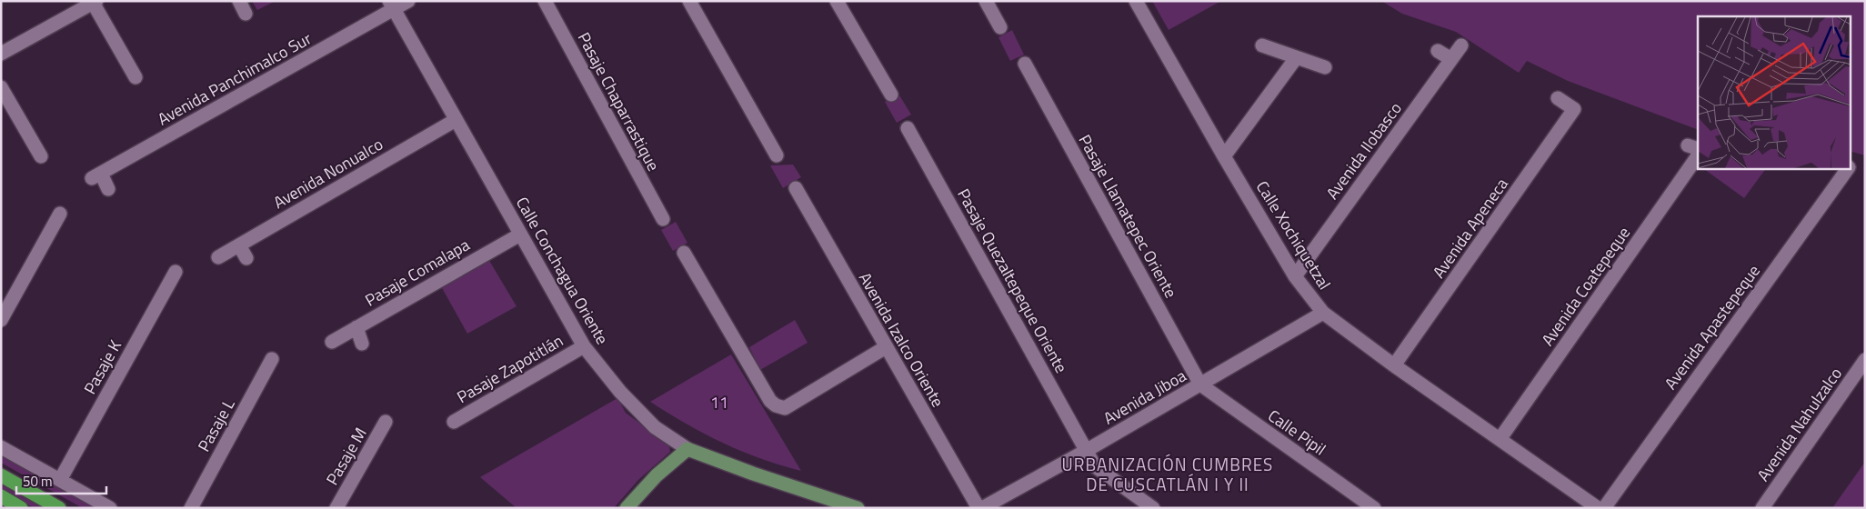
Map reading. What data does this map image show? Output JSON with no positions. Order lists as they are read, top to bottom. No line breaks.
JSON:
{"streets":{"main road":["Calle Conchagua Oriente"],"street":["Avenida Panchimalco Sur","Pasaje Chaparrastique","Avenida Ilobasco","Avenida Nonualco","Pasaje Llamatepec Oriente","Avenida Apeneca","Calle Xochiquetzal","Pasaje Comalapa","Pasaje Quezaltepeque Oriente","Avenida Coatepeque","Avenida Apastepeque","Avenida Izalco Oriente","Pasaje K","Pasaje Zapotitlán","Avenida Jiboa","Avenida Nahulzalco","Pasaje L","Calle Pipil","Pasaje M"]},"crossings":[["Avenida Panchimalco Sur","Calle Conchagua Oriente"],["Avenida Ilobasco","Calle Xochiquetzal"],["Avenida Nonualco","Calle Conchagua Oriente"],["Pasaje Llamatepec Oriente","Avenida Jiboa"],["Pasaje Llamatepec Oriente","Calle Pipil"],["Avenida Apeneca","Calle Xochiquetzal"],["Calle Xochiquetzal","Avenida Coatepeque"],["Calle Xochiquetzal","Avenida Jiboa"],["Calle Conchagua Oriente","Pasaje Comalapa"],["Calle Conchagua Oriente","Pasaje Zapotitlán"],["Pasaje Quezaltepeque Oriente","Avenida Jiboa"],["Avenida Jiboa","Calle Pipil"]],"districts":["URBANIZACIÓN CUMBRES DE CUSCATLÁN I Y II"],"parks":["11"],"scale_bar":"50 m"}
